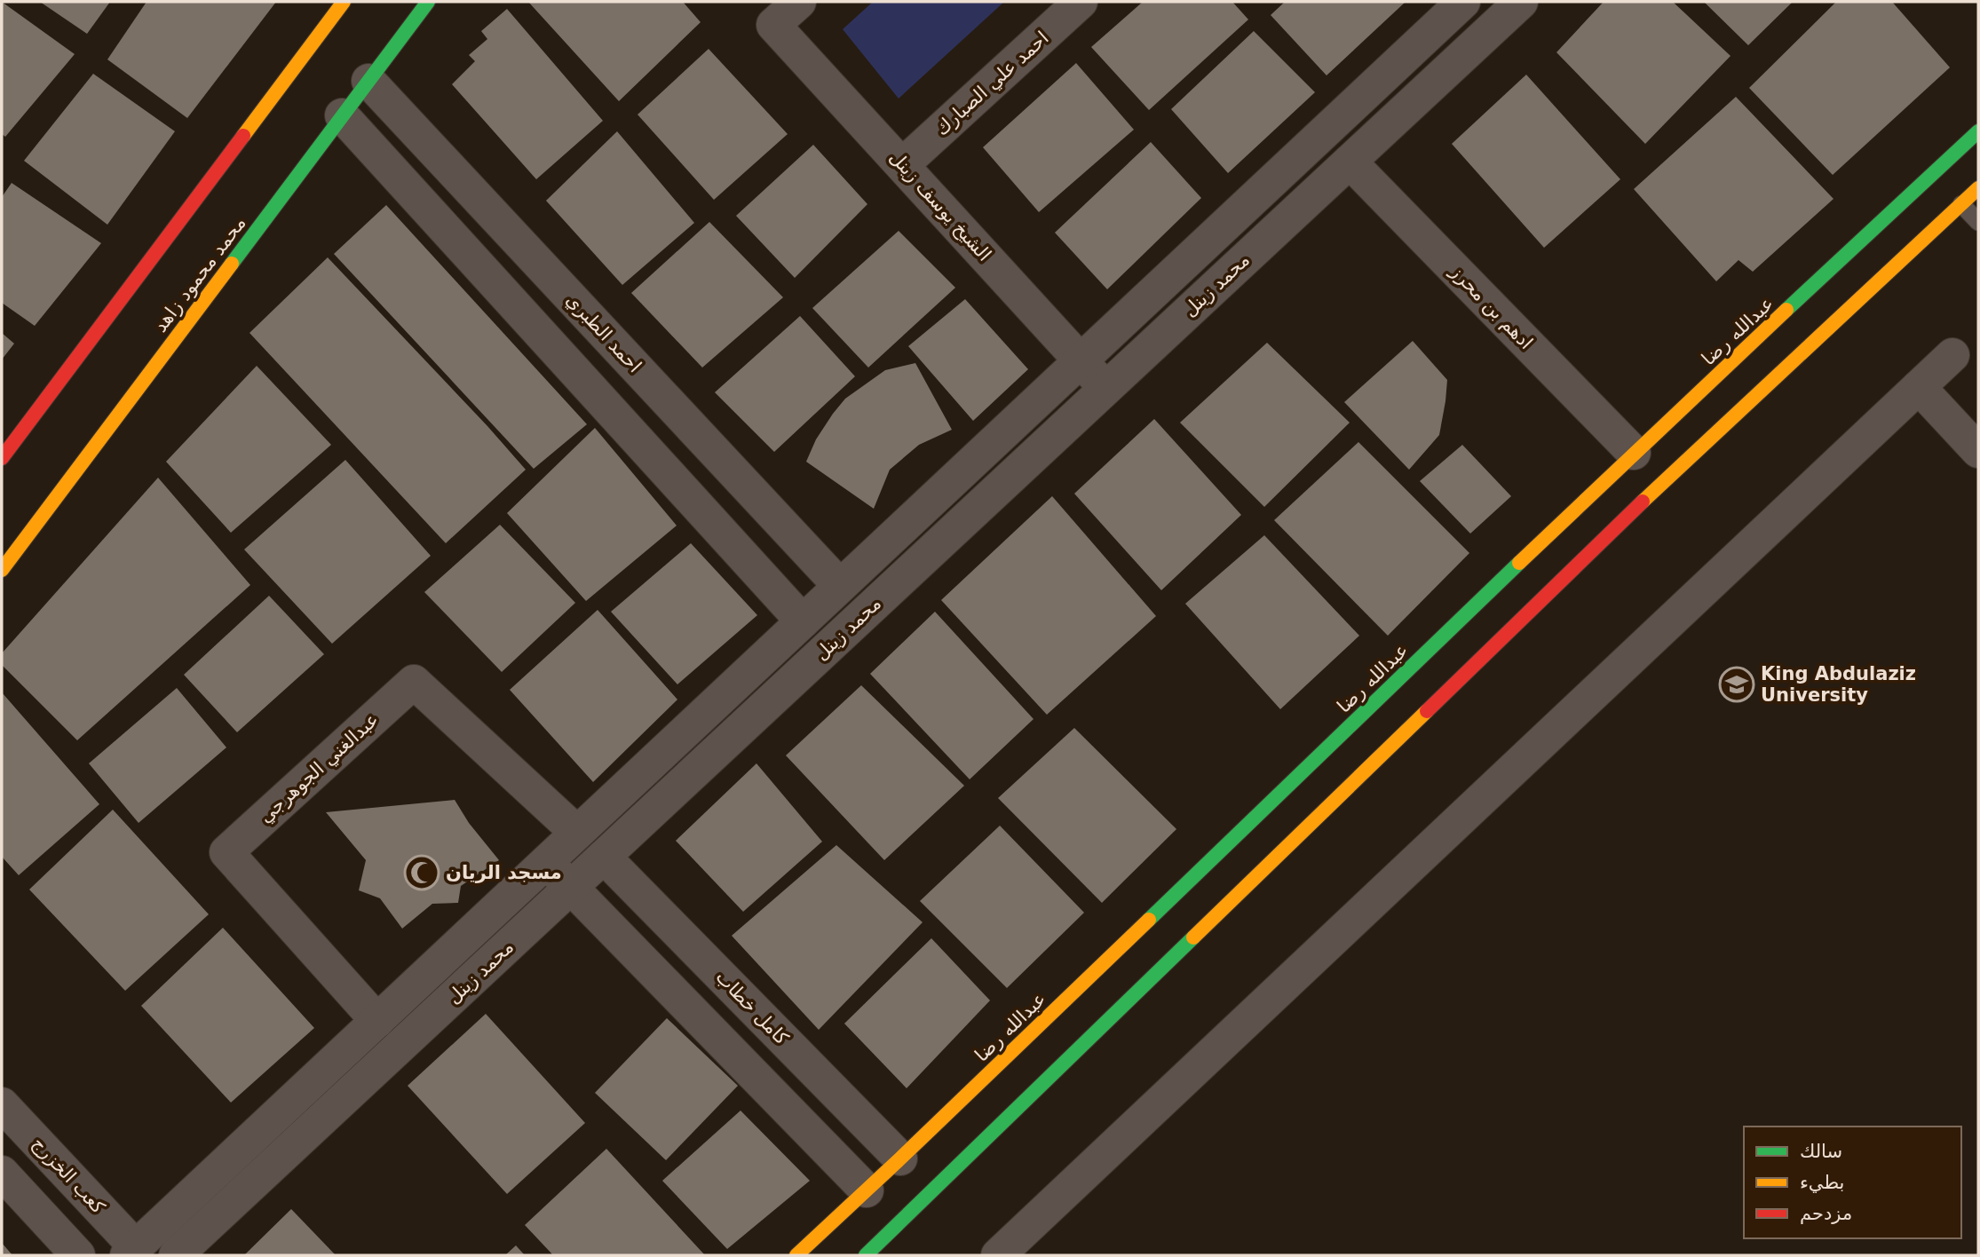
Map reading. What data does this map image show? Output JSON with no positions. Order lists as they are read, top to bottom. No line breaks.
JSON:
{"streets":{"street":["احمد علي الصبارك","الشيخ يوسف زينل","محمد محمود زاهد","محمد زينل","ادهم بن محرز","عبدالله رضا","احمد الطبري","عبدالغني الجوهرجي","كامل خطاب","كعب الخزرج"]},"crossings":[["احمد علي الصبارك","الشيخ يوسف زينل"],["الشيخ يوسف زينل","محمد زينل"],["محمد محمود زاهد","احمد الطبري"],["محمد زينل","ادهم بن محرز"],["محمد زينل","احمد الطبري"],["محمد زينل","عبدالغني الجوهرجي"],["محمد زينل","كامل خطاب"],["محمد زينل","كعب الخزرج"],["ادهم بن محرز","عبدالله رضا"],["عبدالله رضا","كامل خطاب"]],"places":{"school or university":["King Abdulaziz University"],"mosque":["مسجد الريان"]},"legend":["سالك","بطيء","مزدحم"]}
